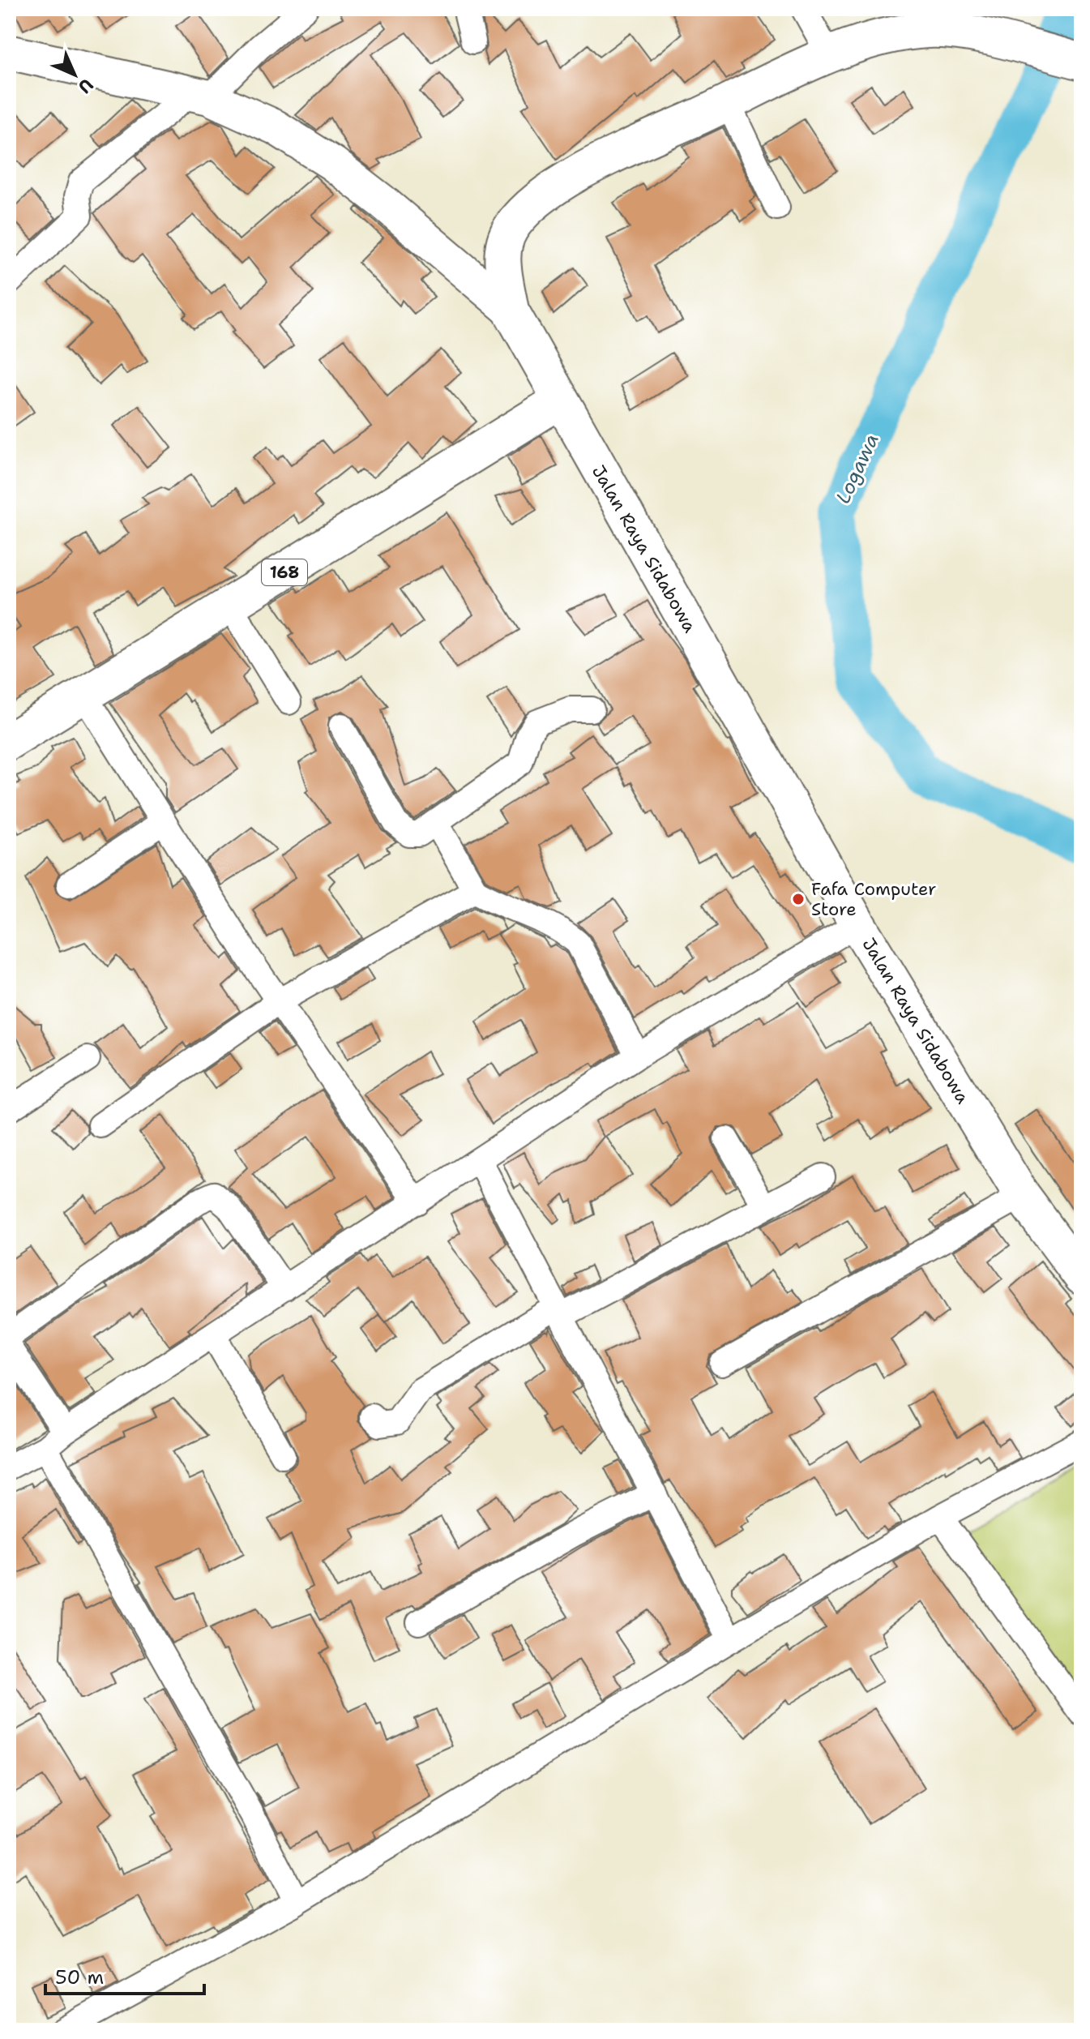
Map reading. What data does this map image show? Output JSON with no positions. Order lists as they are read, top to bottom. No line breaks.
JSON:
{"streets":{"main road":["Jalan Raya Sidabowa","168"]},"crossings":[["Jalan Raya Sidabowa","168"]],"water":["Logawa"],"places":["Fafa Computer Store"],"scale_bar":"50 m","north":"bottom right"}
